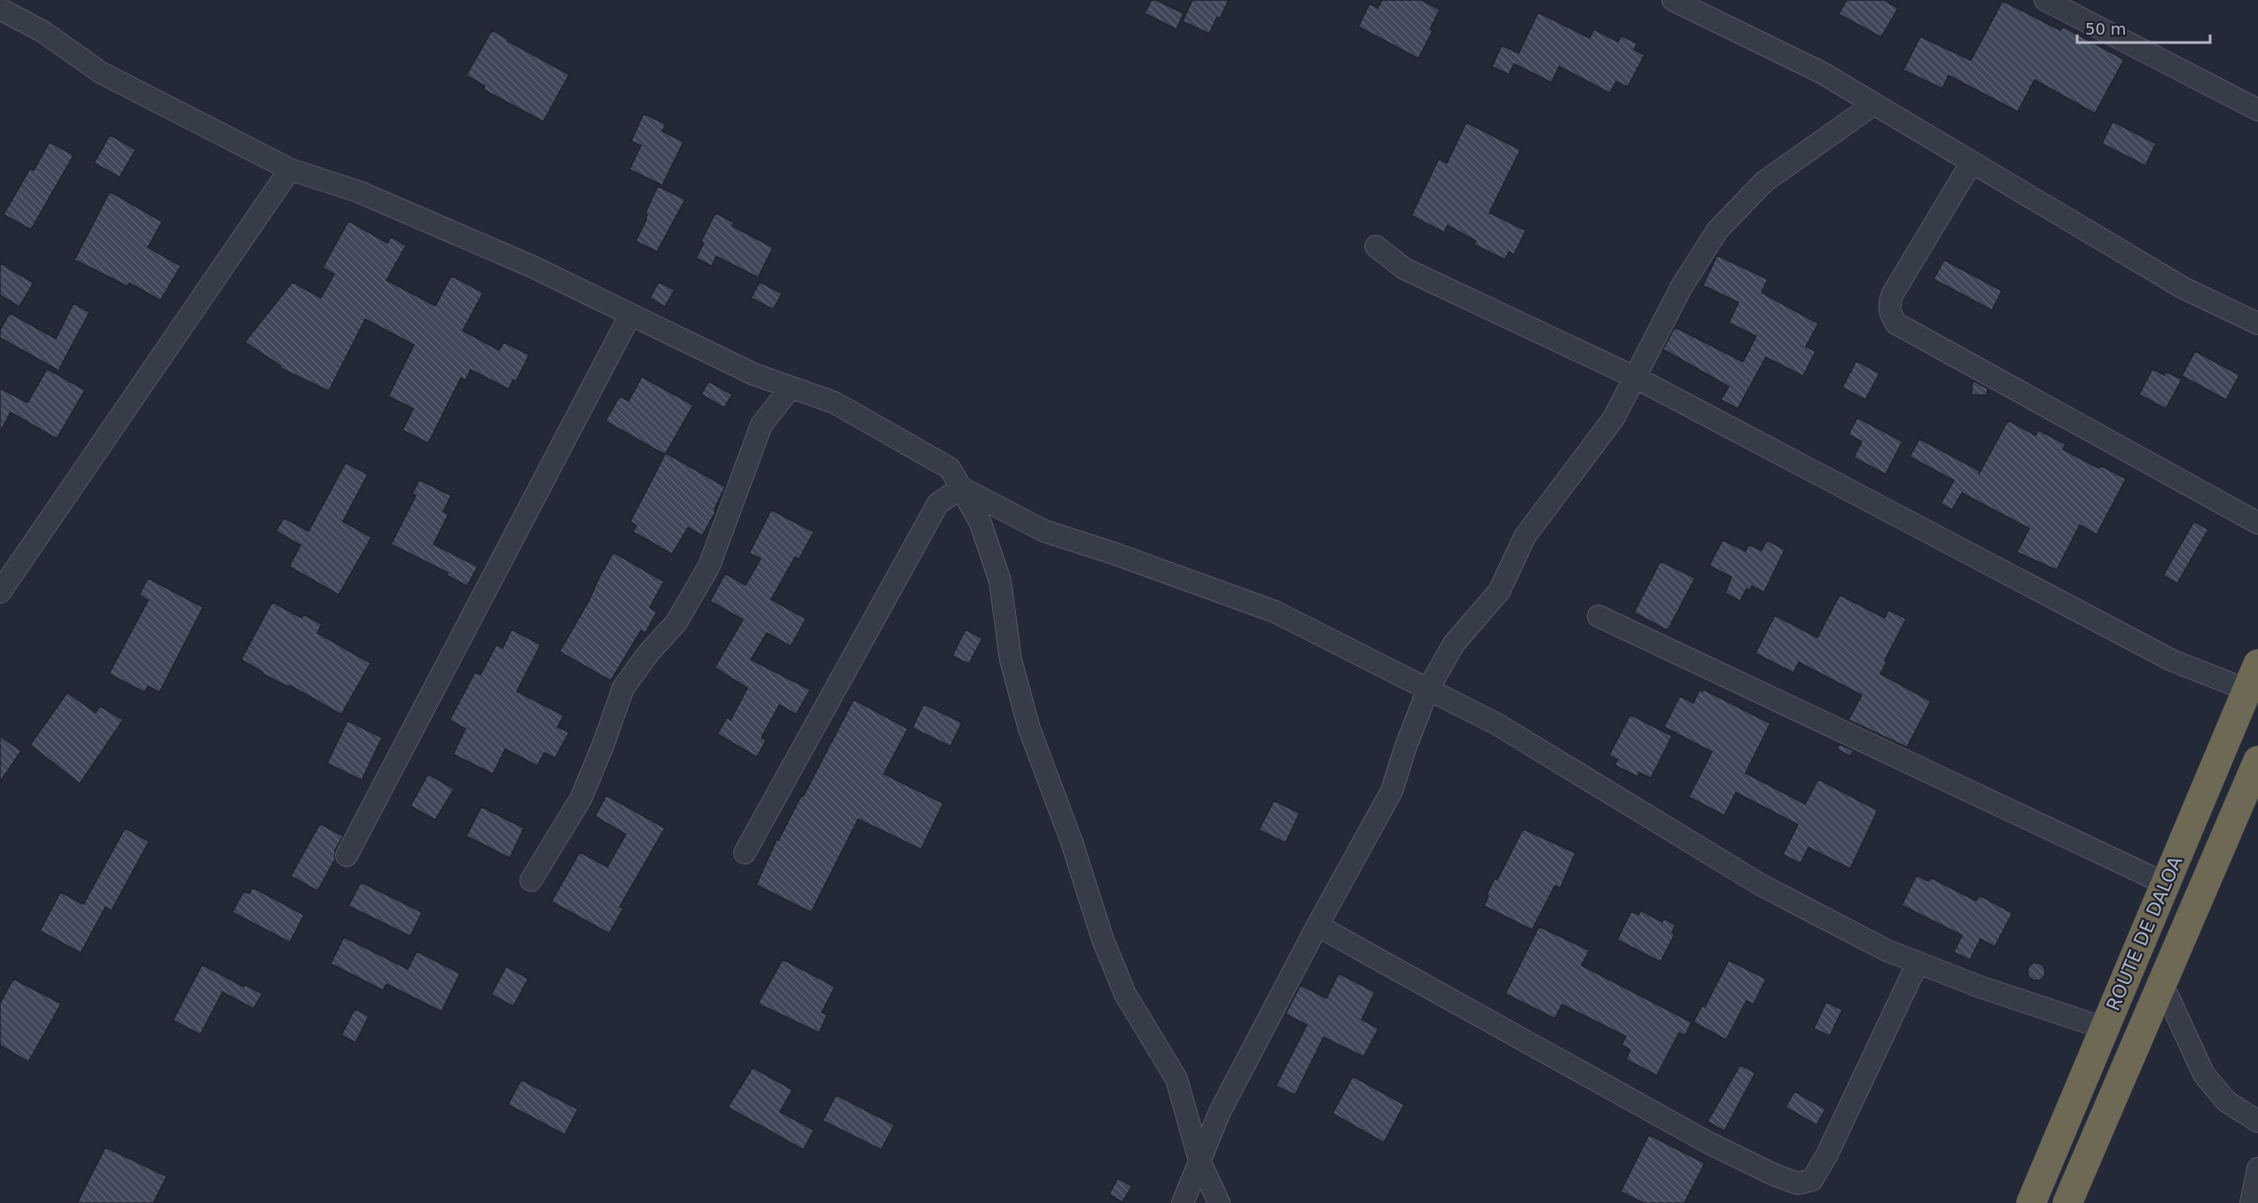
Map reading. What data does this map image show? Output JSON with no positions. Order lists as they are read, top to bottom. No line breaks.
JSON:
{"streets":{"highway":["ROUTE DE DALOA"]},"scale_bar":"50 m"}
